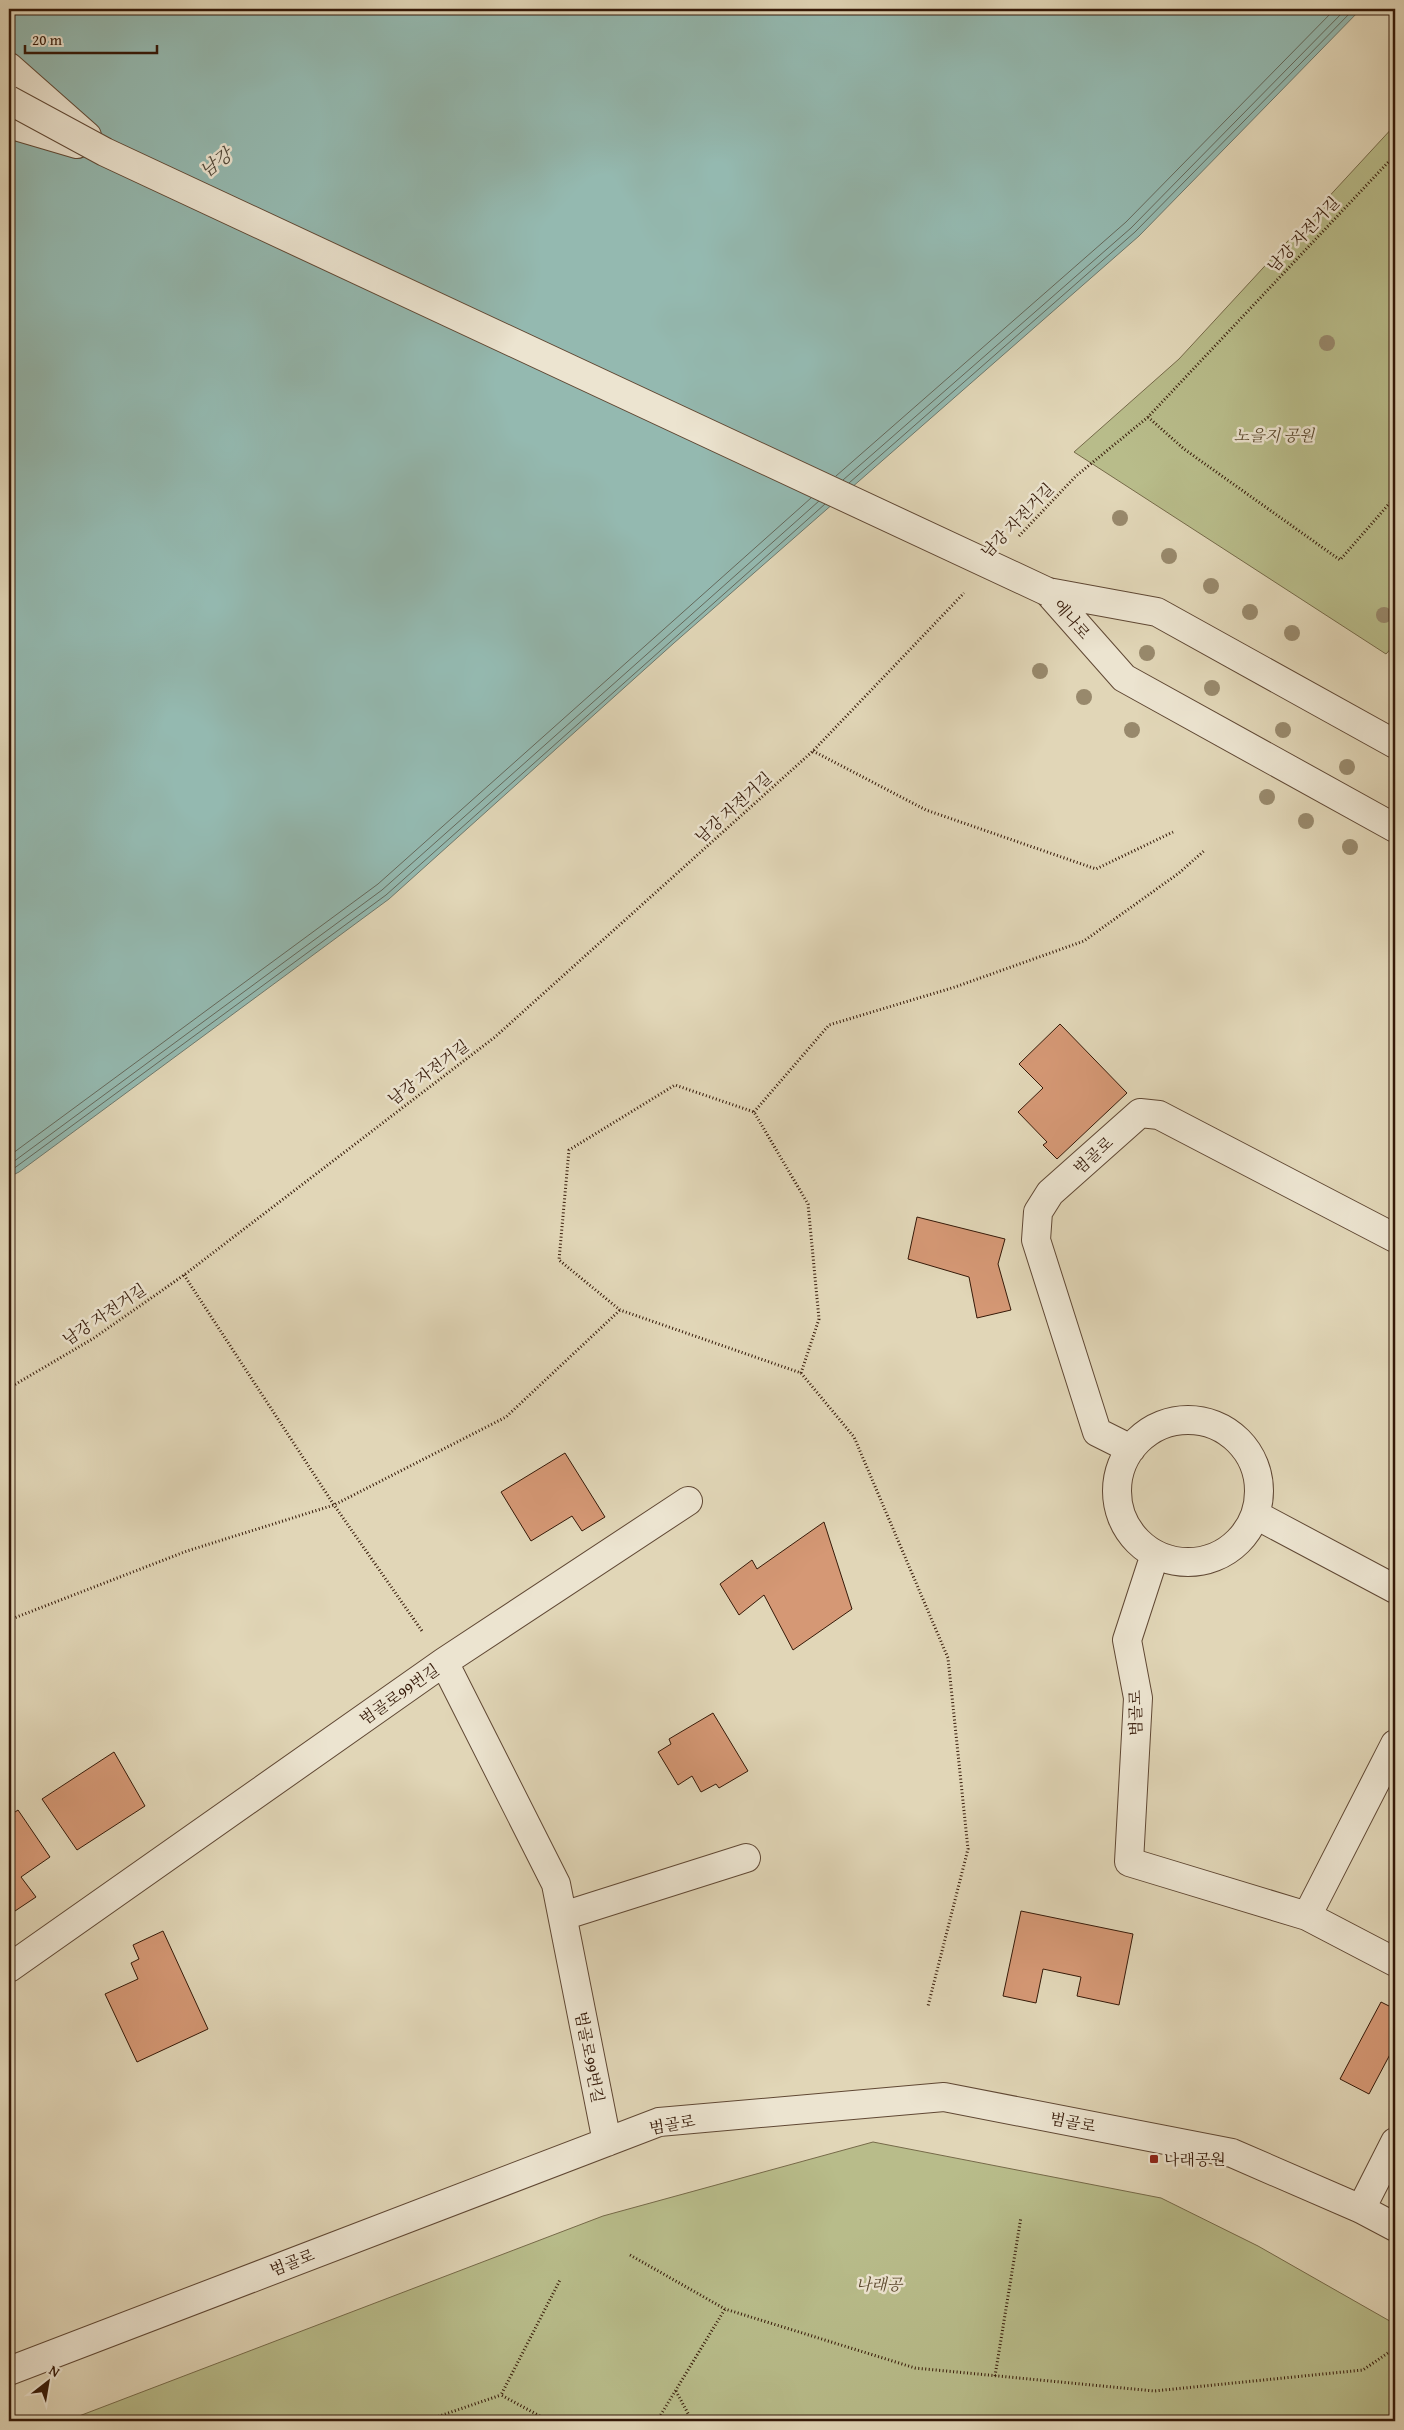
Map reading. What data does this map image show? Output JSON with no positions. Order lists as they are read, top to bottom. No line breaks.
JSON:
{"streets":{"street":["에나로","범골로","범골로99번길"],"path":["남강 자전거길"]},"crossings":[["범골로","범골로99번길"]],"water":["남강"],"parks":["노을지 공원","나래공"],"places":{"transit":["나래공원"]},"scale_bar":"20 m","north":"top right"}
